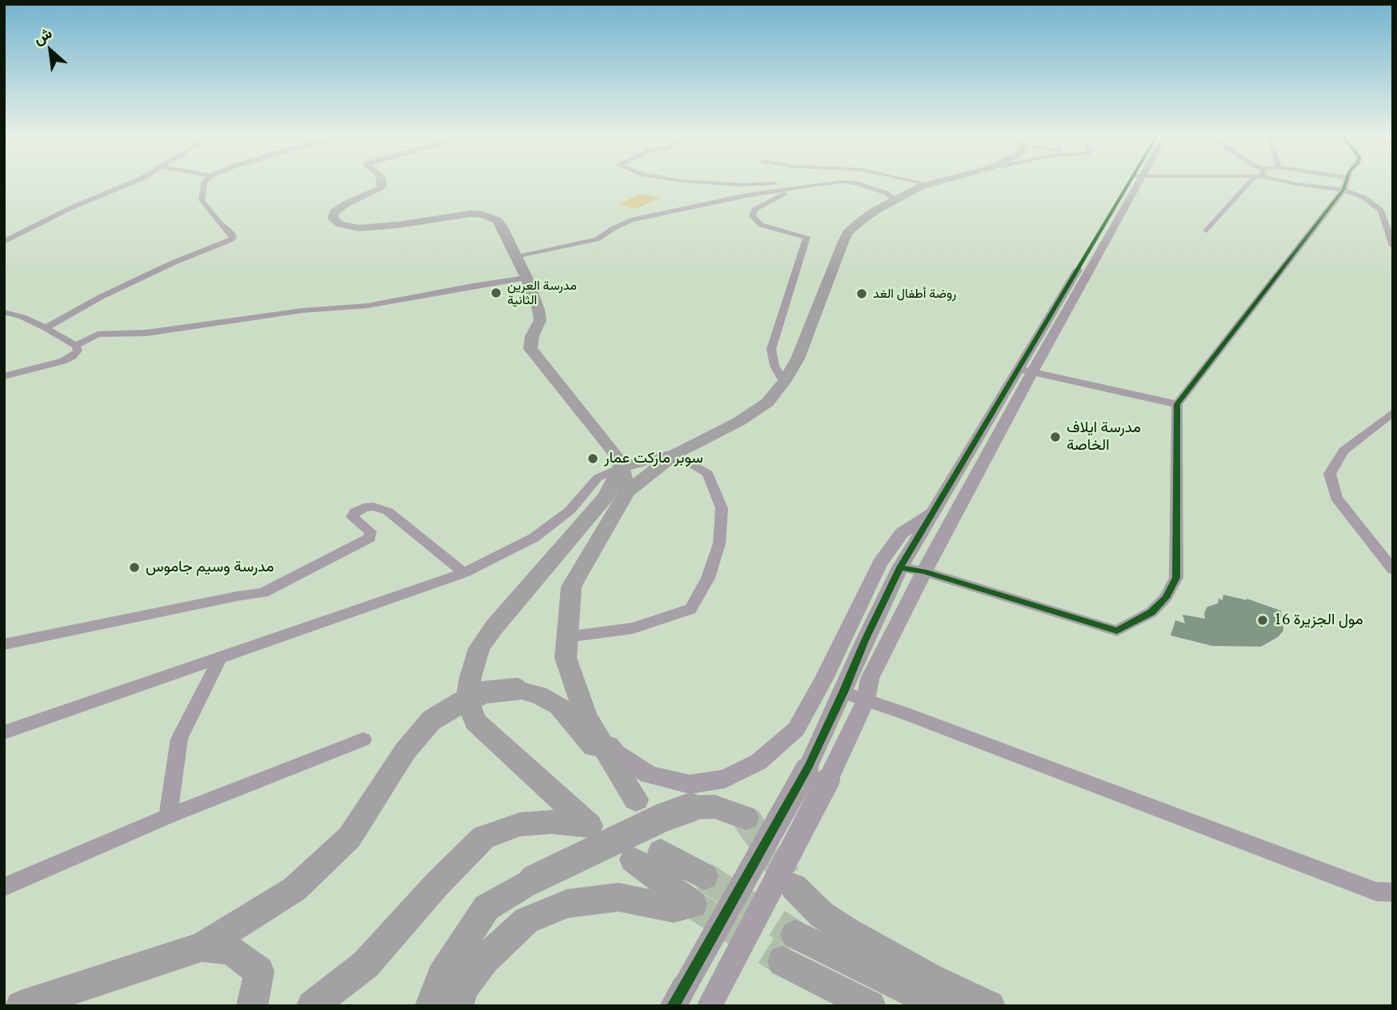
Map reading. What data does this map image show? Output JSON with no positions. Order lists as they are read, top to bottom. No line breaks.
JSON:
{"places":["مدرسة العرين الثانية","روضة أطفال الغد","مدرسة ايلاف الخاصة","سوبر ماركت عمار","مدرسة وسيم جاموس","مول الجزيرة 16"],"north":"top left"}
